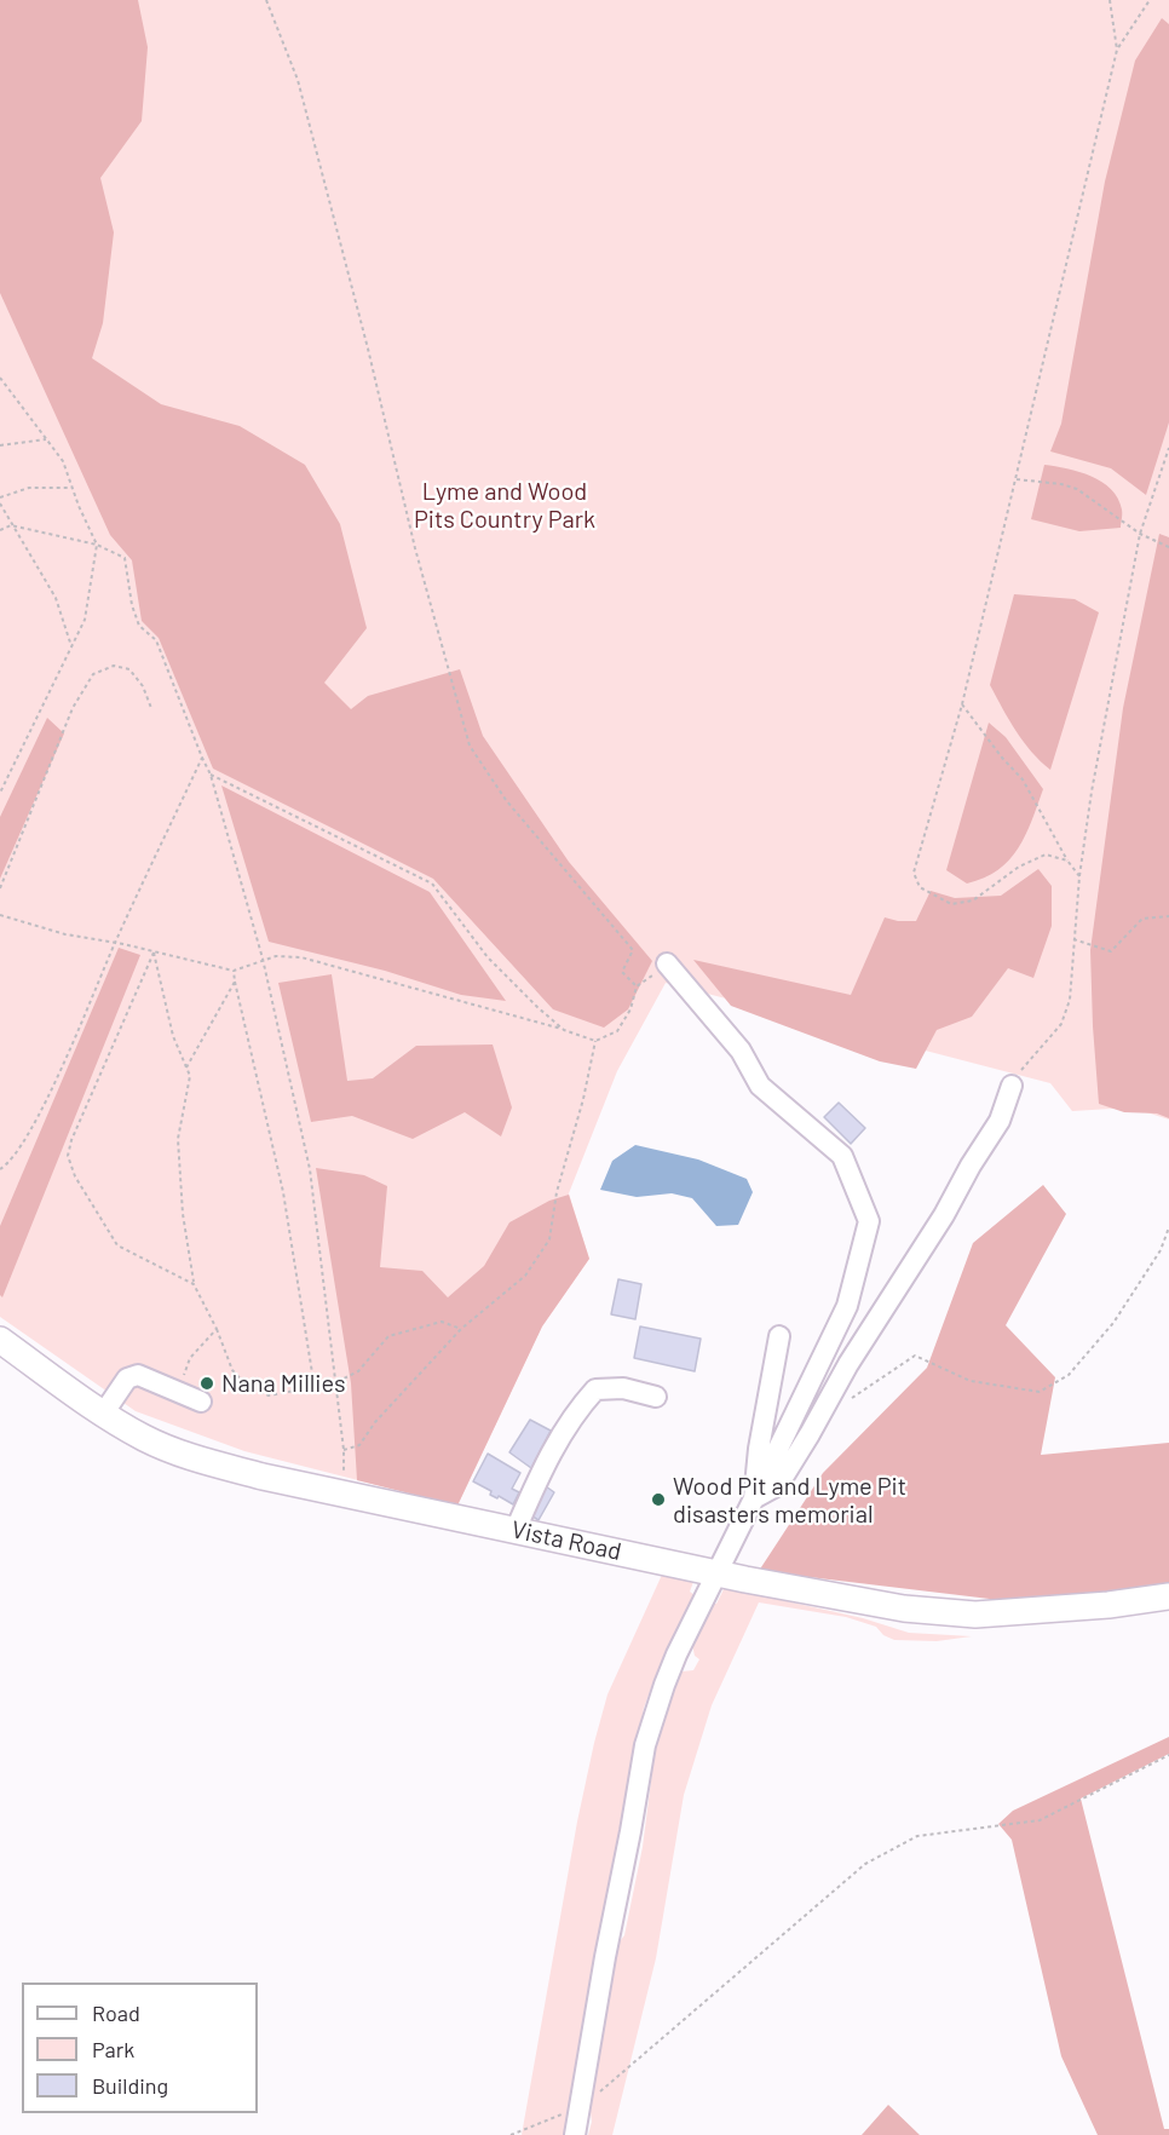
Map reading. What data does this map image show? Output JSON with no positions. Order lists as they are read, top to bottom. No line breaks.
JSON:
{"streets":{"main road":["Vista Road"]},"parks":["Lyme and Wood Pits Country Park"],"places":["Nana Millies","Wood Pit and Lyme Pit disasters memorial"],"legend":["Road","Park","Building"]}
